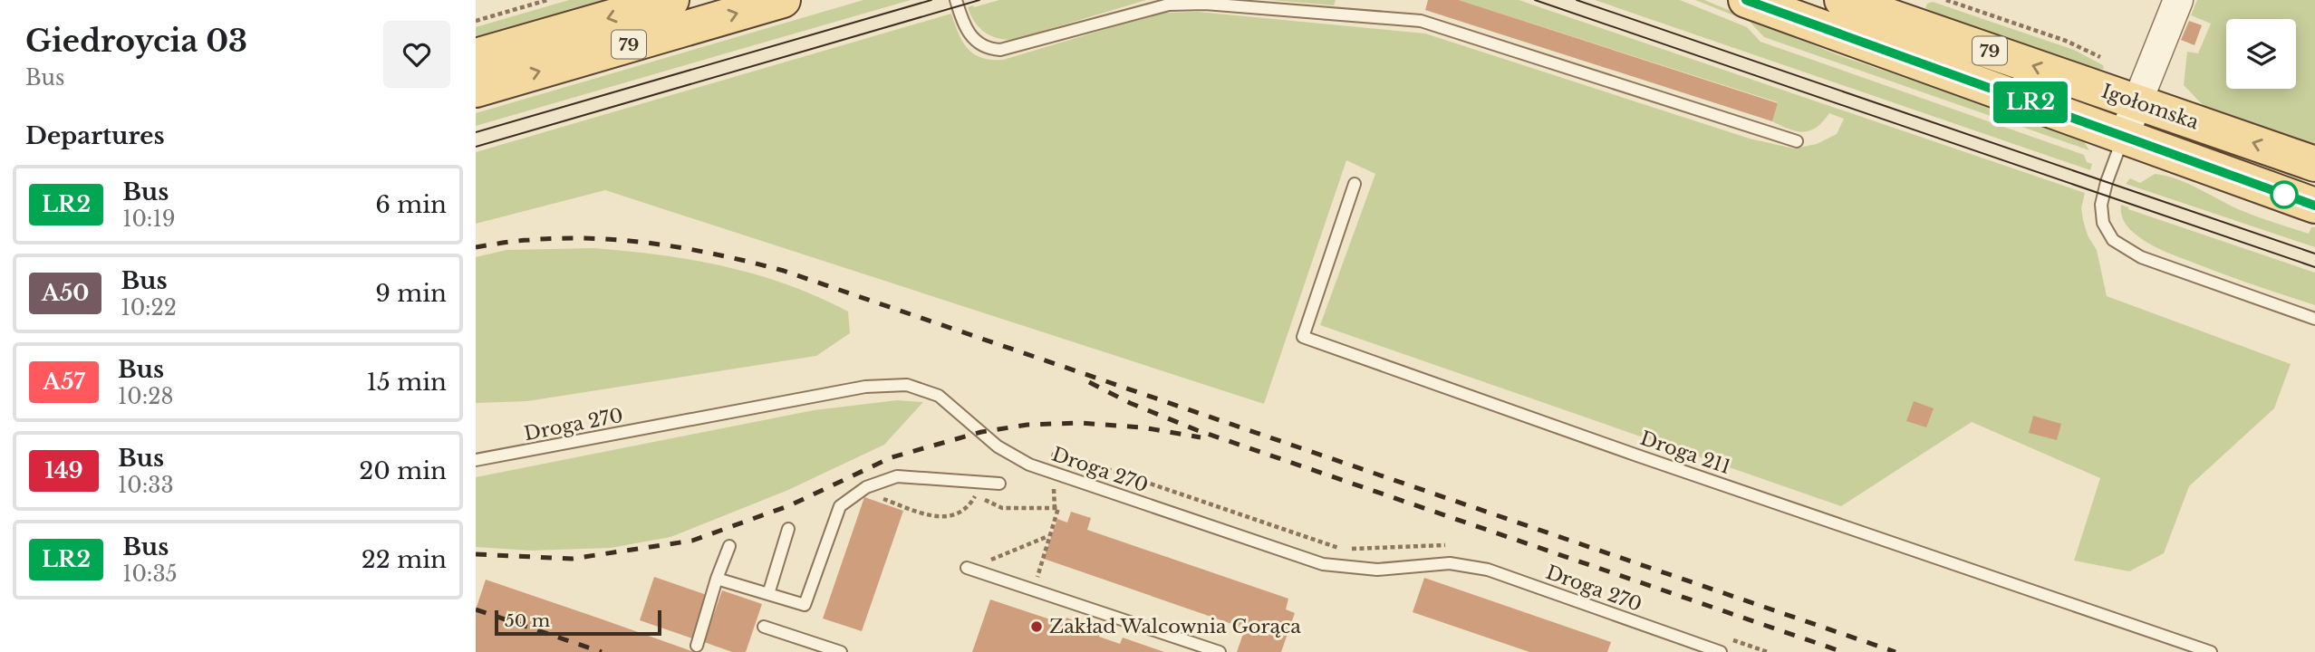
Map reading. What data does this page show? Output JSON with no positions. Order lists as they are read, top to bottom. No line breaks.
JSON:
{"streets":{"main road":["79","Igołomska"],"lane":["Droga 270","Droga 211"]},"places":["Zakład Walcownia Gorąca"],"lines":["bus line LR2"],"scale_bar":"50 m","page":{"heading":[["Giedroycia 03","Bus"],"Departures"],"on_map":"LR2","list":[{"mark":"LR2","name":"Bus","note":"10:19","value":"6 min"},{"mark":"A50","name":"Bus","note":"10:22","value":"9 min"},{"mark":"A57","name":"Bus","note":"10:28","value":"15 min"},{"mark":"149","name":"Bus","note":"10:33","value":"20 min"},{"mark":"LR2","name":"Bus","note":"10:35","value":"22 min"}],"scale":"50 m"}}
